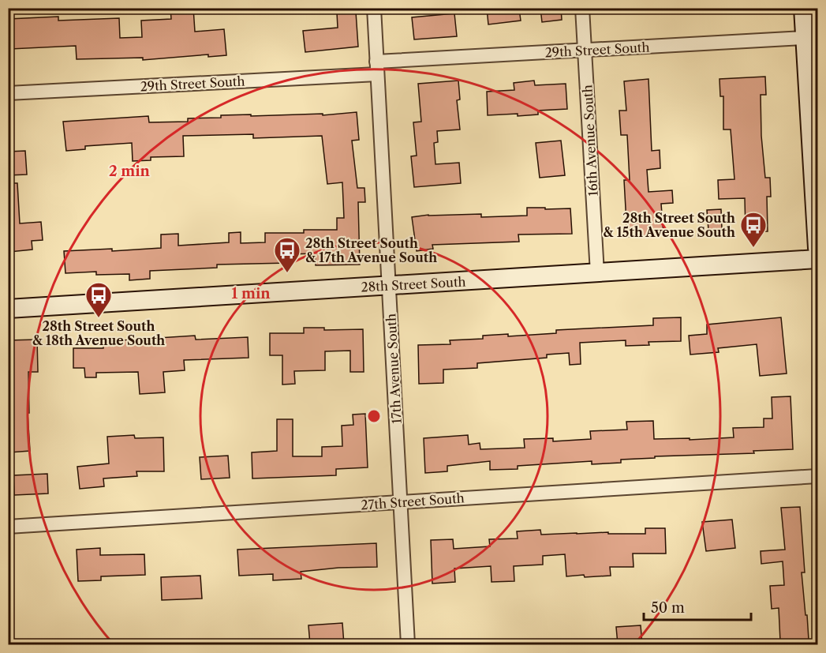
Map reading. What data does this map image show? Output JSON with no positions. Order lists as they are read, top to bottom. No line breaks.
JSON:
{"streets":{"street":["29th Street South","16th Avenue South","28th Street South","17th Avenue South","27th Street South"]},"crossings":[["29th Street South","16th Avenue South"],["29th Street South","17th Avenue South"],["16th Avenue South","28th Street South"],["28th Street South","17th Avenue South"],["17th Avenue South","27th Street South"]],"places":{"bus stop":["28th Street South & 15th Avenue South","28th Street South & 17th Avenue South","28th Street South & 18th Avenue South"]},"scale_bar":"50 m","rings":["2 min","1 min"]}
